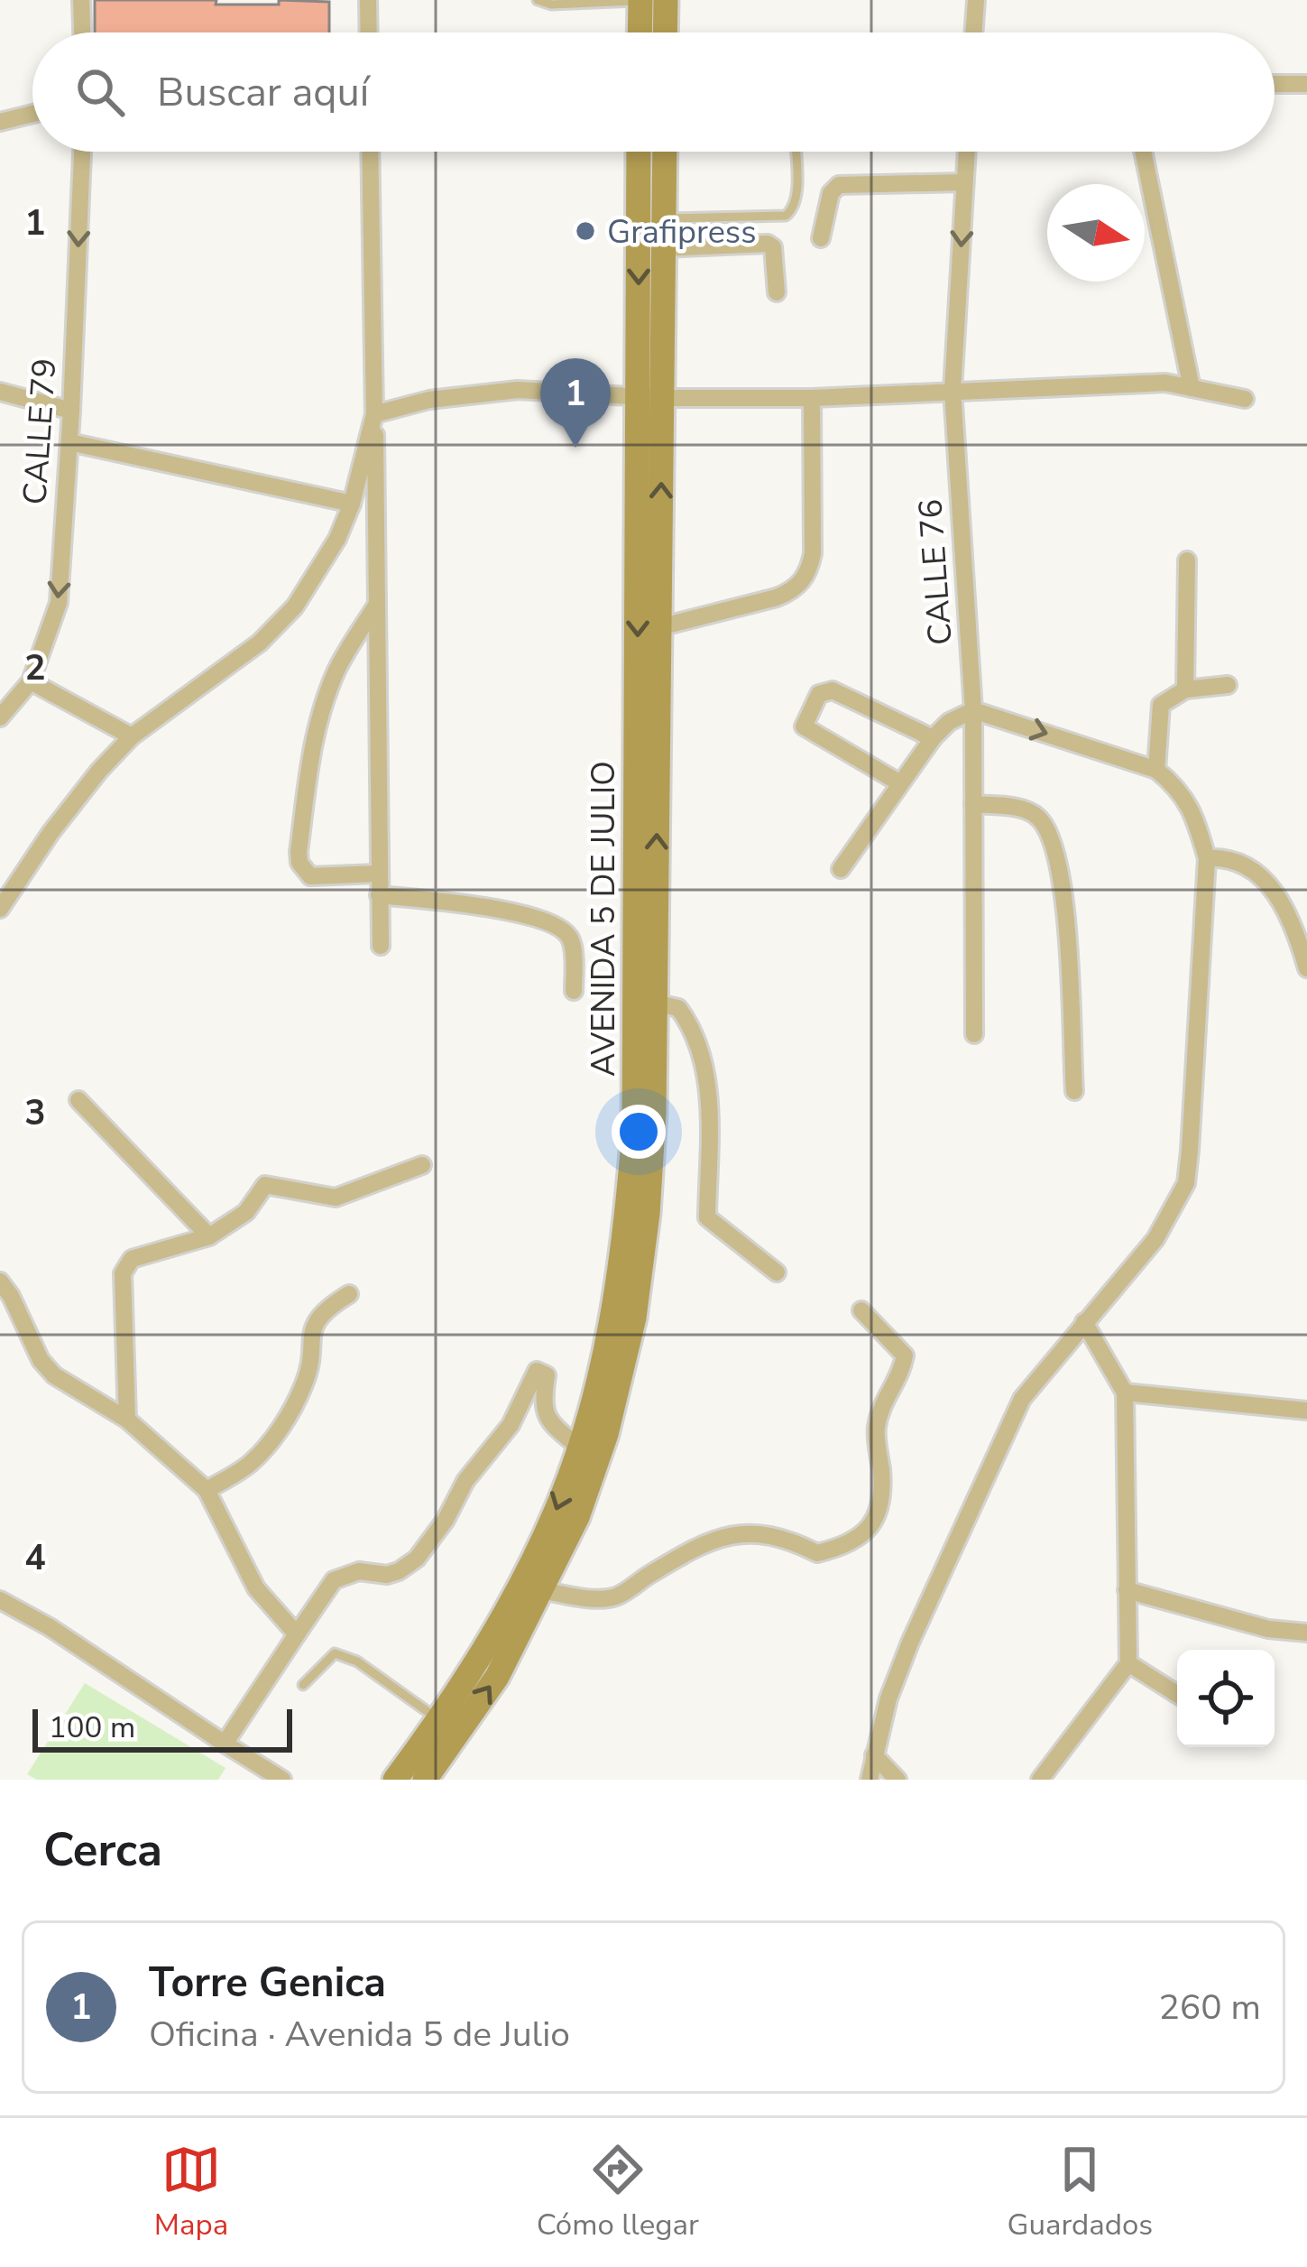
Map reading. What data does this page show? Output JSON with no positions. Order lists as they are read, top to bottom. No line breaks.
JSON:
{"streets":{"main road":["AVENIDA 5 DE JULIO"],"street":["CALLE 79","CALLE 76"]},"one_way":["CALLE 79"],"places":["Grafipress"],"scale_bar":"100 m","north":"right","page":{"search":"Buscar aquí","pins":"1","scale":"100 m","heading":"Cerca","list":[{"mark":"1","name":"Torre Genica","note":"Oficina · Avenida 5 de Julio","value":"260 m"}],"nav":["Mapa","Cómo llegar","Guardados"]},"grid":{"rows":["1","2","3","4"]}}
